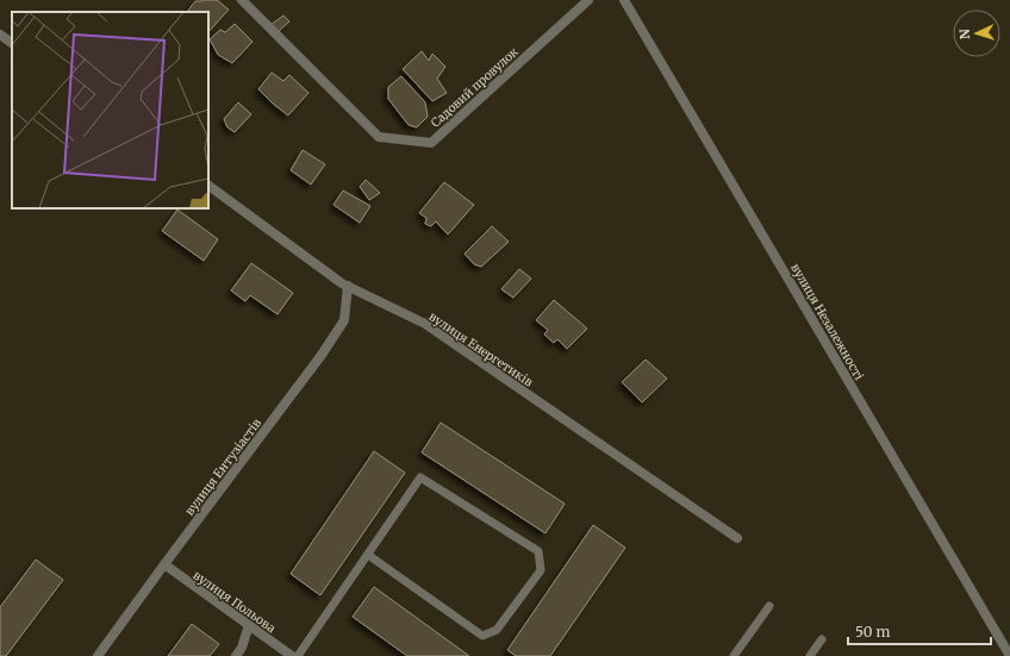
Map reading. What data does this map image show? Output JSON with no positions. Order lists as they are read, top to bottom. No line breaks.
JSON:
{"streets":{"street":["Садовий провулок","вулиця Незалежності","вулиця Енергетиків","вулиця Ентузіастів","вулиця Польова"]},"crossings":[["вулиця Енергетиків","вулиця Ентузіастів"],["вулиця Ентузіастів","вулиця Польова"]],"scale_bar":"50 m","north":"left"}
